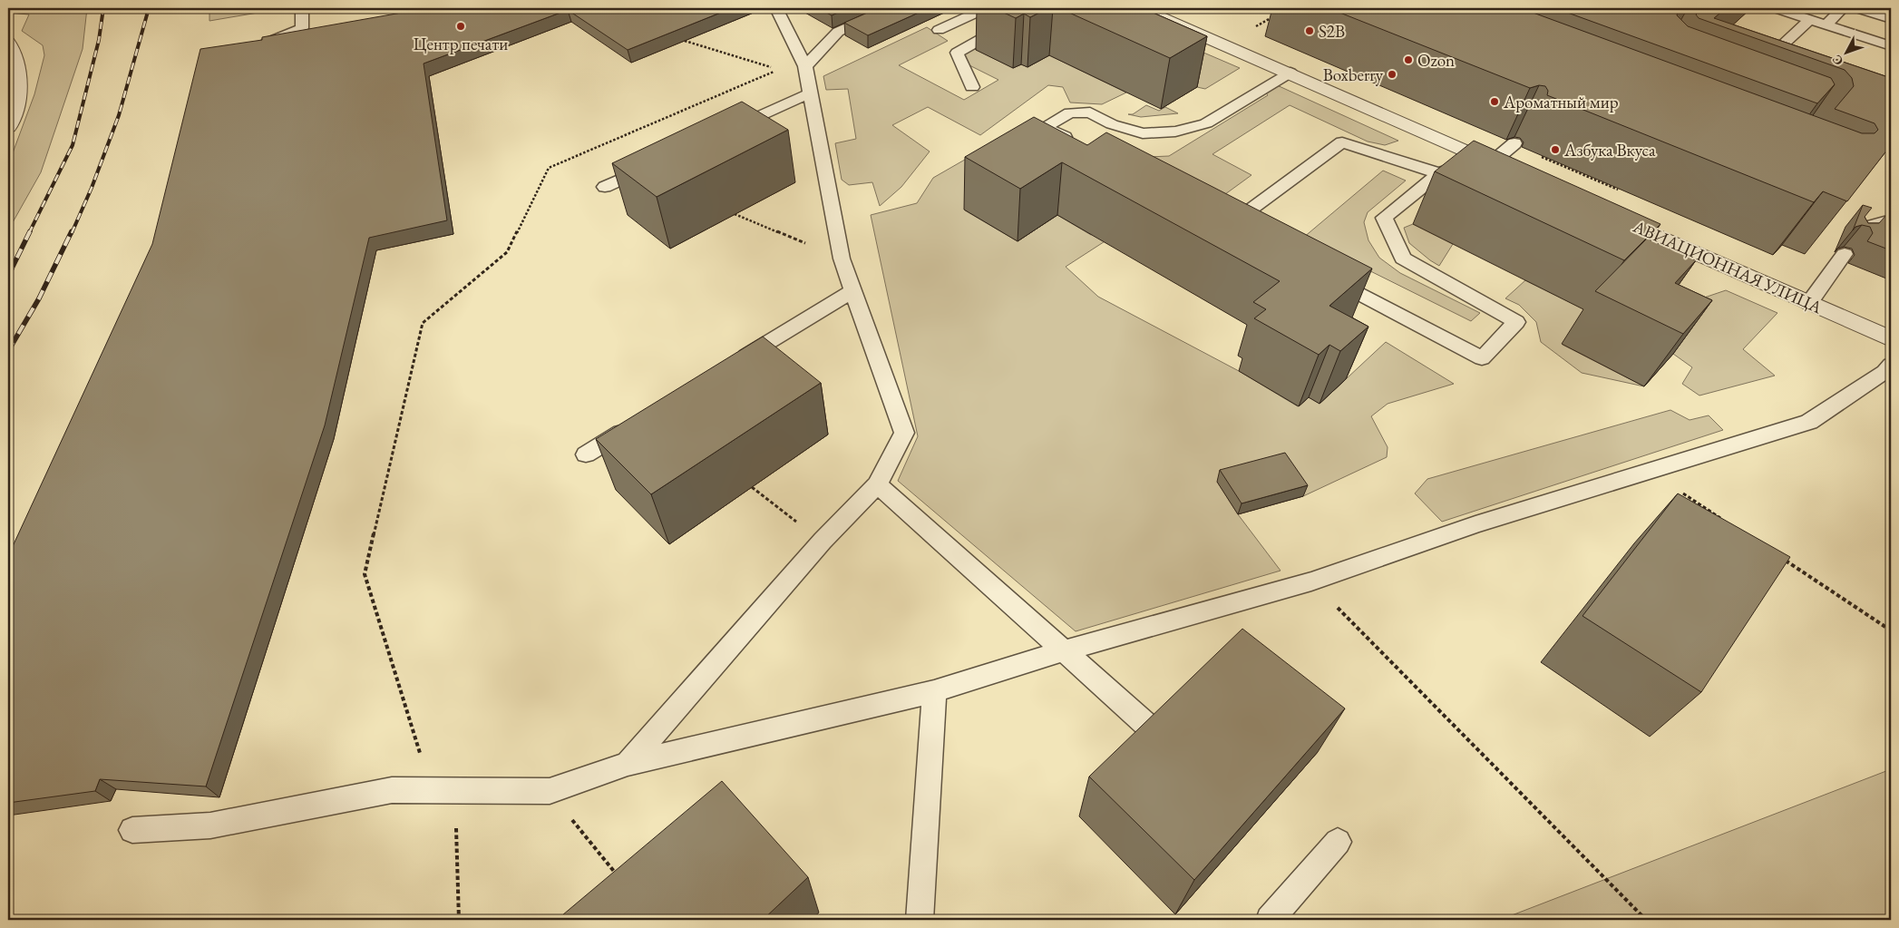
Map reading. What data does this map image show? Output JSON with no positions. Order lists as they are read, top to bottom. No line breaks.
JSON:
{"streets":{"street":["АВИАЦИОННАЯ УЛИЦА"]},"places":["Центр печати","S2B","Ozon","Boxberry","Ароматный мир","Азбука Вкуса"],"north":"bottom left"}
